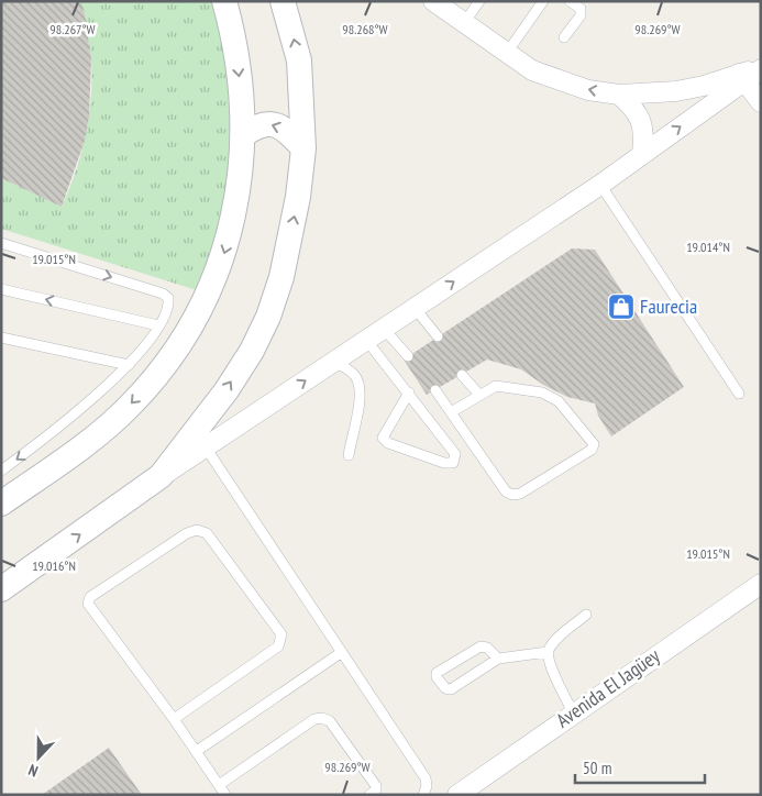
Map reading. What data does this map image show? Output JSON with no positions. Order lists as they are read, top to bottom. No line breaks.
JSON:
{"streets":{"street":["Avenida El Jagüey"]},"places":{"shop":["Faurecia"]},"scale_bar":"50 m","north":"bottom","coordinates":["98.267°W","98.268°W","98.269°W","19.014°N","19.015°N","19.016°N"]}
